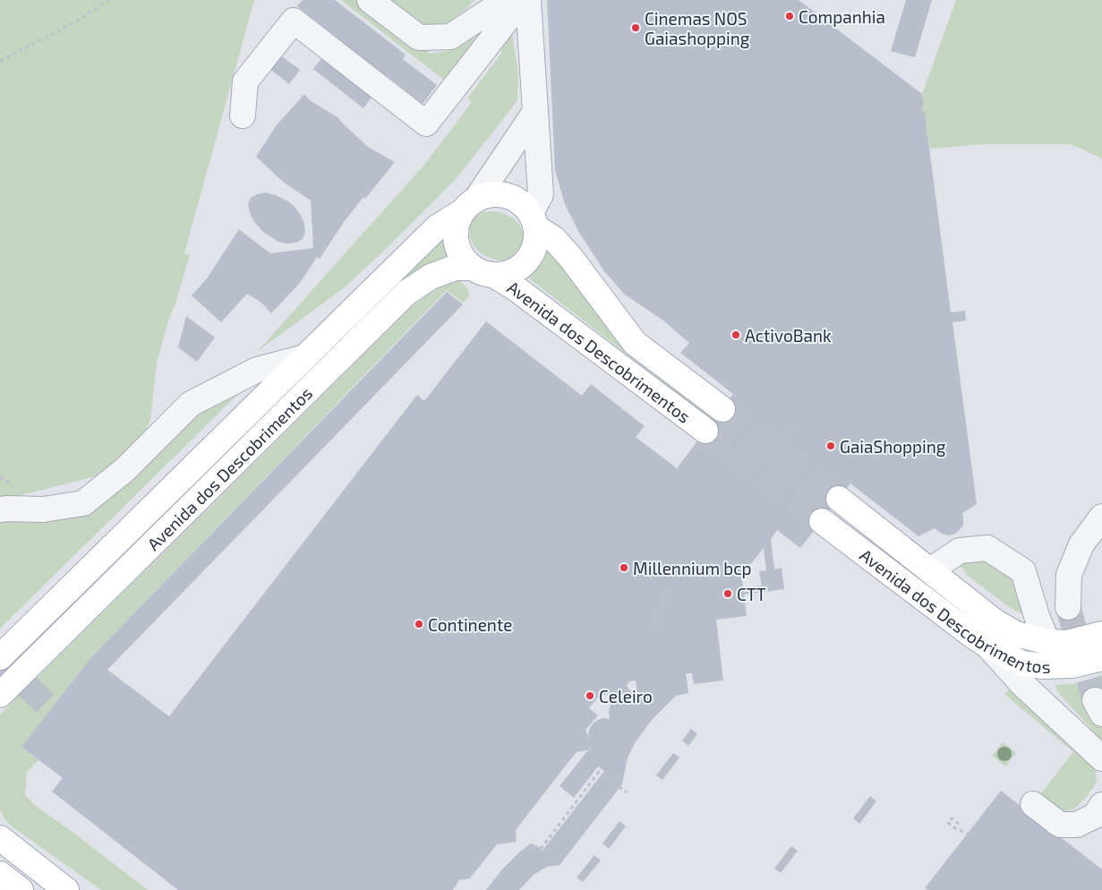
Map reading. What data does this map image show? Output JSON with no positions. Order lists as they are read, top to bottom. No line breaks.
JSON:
{"streets":{"main road":["Avenida dos Descobrimentos"]},"places":["Companhia","Cinemas NOS Gaiashopping","ActivoBank","GaiaShopping","Millennium bcp","CTT","Continente","Celeiro"]}
